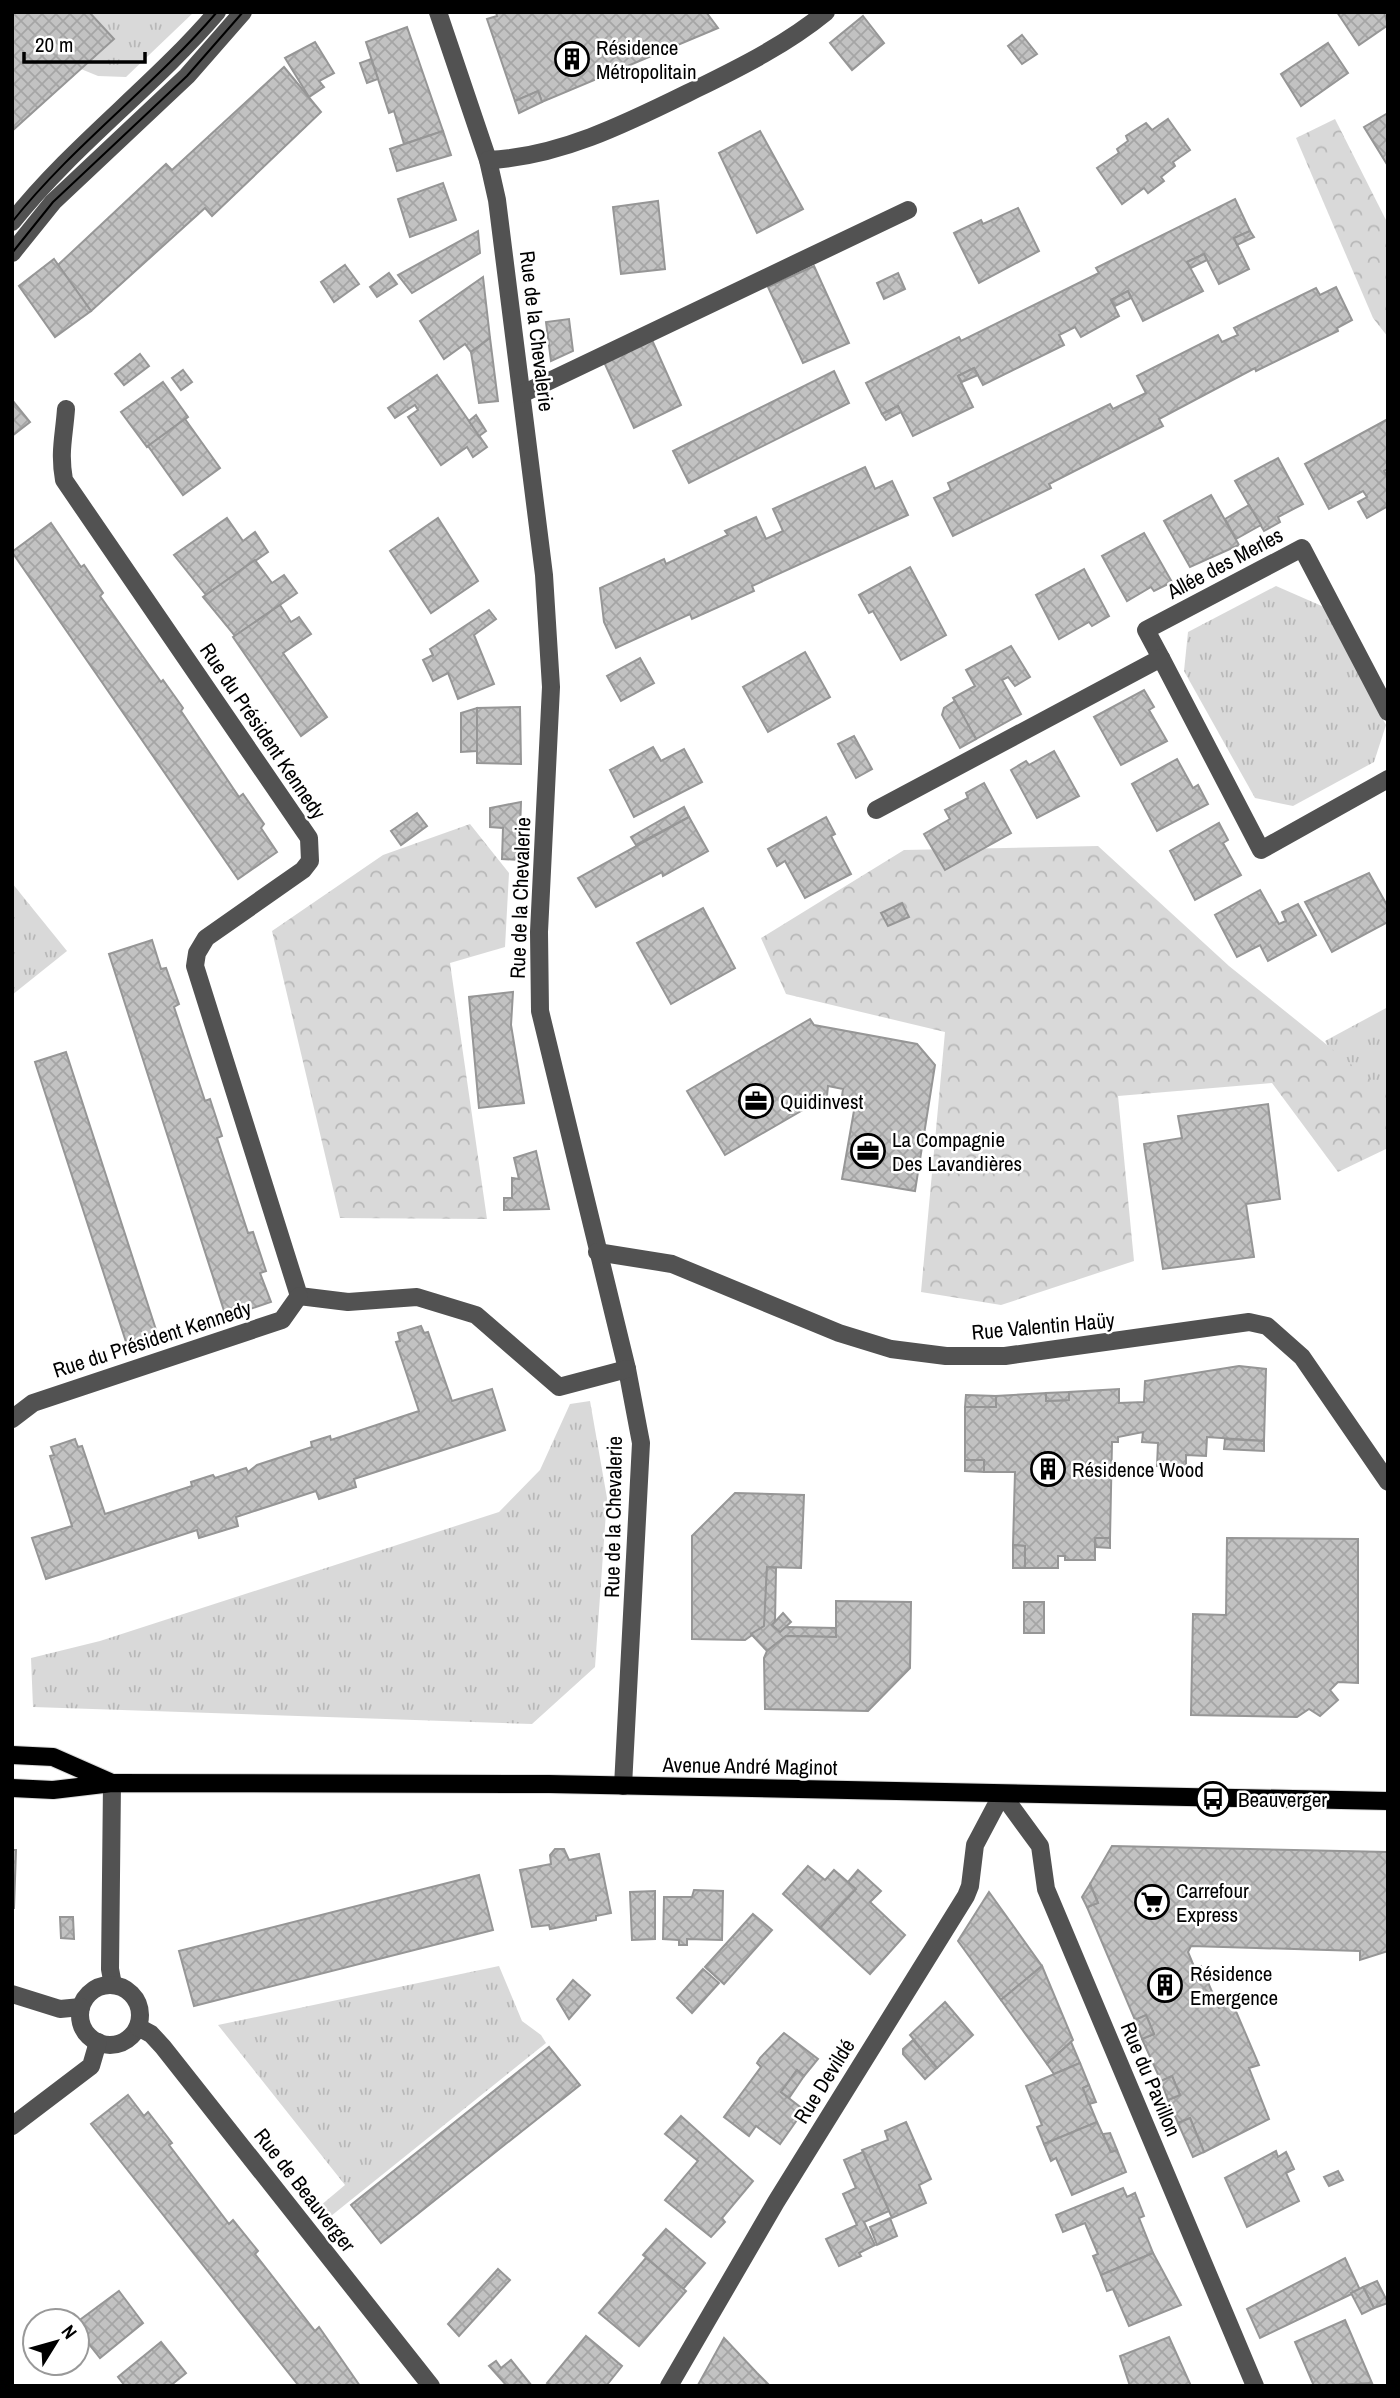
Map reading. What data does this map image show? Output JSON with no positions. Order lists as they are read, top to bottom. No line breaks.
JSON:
{"streets":{"main road":["Avenue André Maginot"],"street":["Rue de la Chevalerie","Allée des Merles","Rue du Président Kennedy","Rue Valentin Haüy","Rue du Pavillon","Rue Devildé","Rue de Beauverger"]},"crossings":[["Rue de la Chevalerie","Rue Valentin Haüy"],["Rue de la Chevalerie","Avenue André Maginot"],["Avenue André Maginot","Rue du Pavillon"],["Avenue André Maginot","Rue Devildé"],["Rue du Pavillon","Rue Devildé"]],"places":{"building":["Résidence Métropolitain","Résidence Wood","Résidence Emergence"],"office":["Quidinvest","La Compagnie Des Lavandières"],"bus stop":["Beauverger"],"supermarket":["Carrefour Express"]},"scale_bar":"20 m","north":"top right"}
